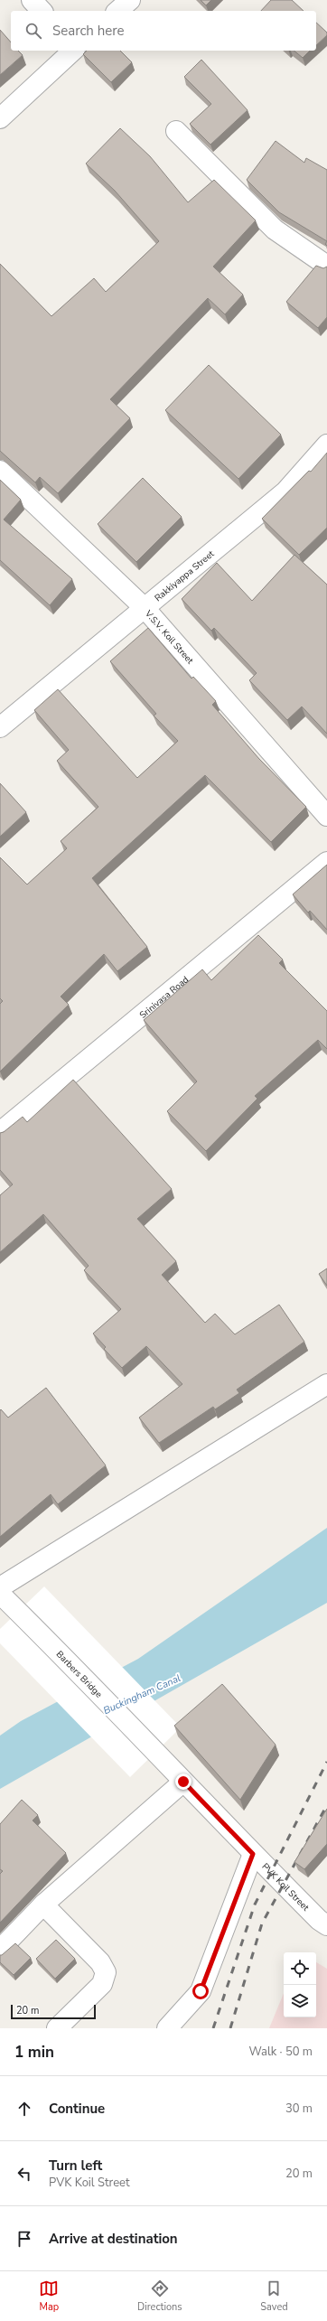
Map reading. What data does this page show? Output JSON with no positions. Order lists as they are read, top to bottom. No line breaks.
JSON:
{"streets":{"street":["Rakkiyappa Street","V.S.V. Koil Street","Srinivasa Road","Barbers Bridge","PVK Koil Street"]},"crossings":[["Rakkiyappa Street","V.S.V. Koil Street"],["Barbers Bridge","PVK Koil Street"]],"water":["Buckingham Canal"],"scale_bar":"20 m","page":{"search":"Search here","scale":"20 m","heading":["1 min","Walk · 50 m"],"list":[["Continue","30 m"],["Turn left","PVK Koil Street","20 m"],"Arrive at destination"],"nav":["Map","Directions","Saved"]}}
